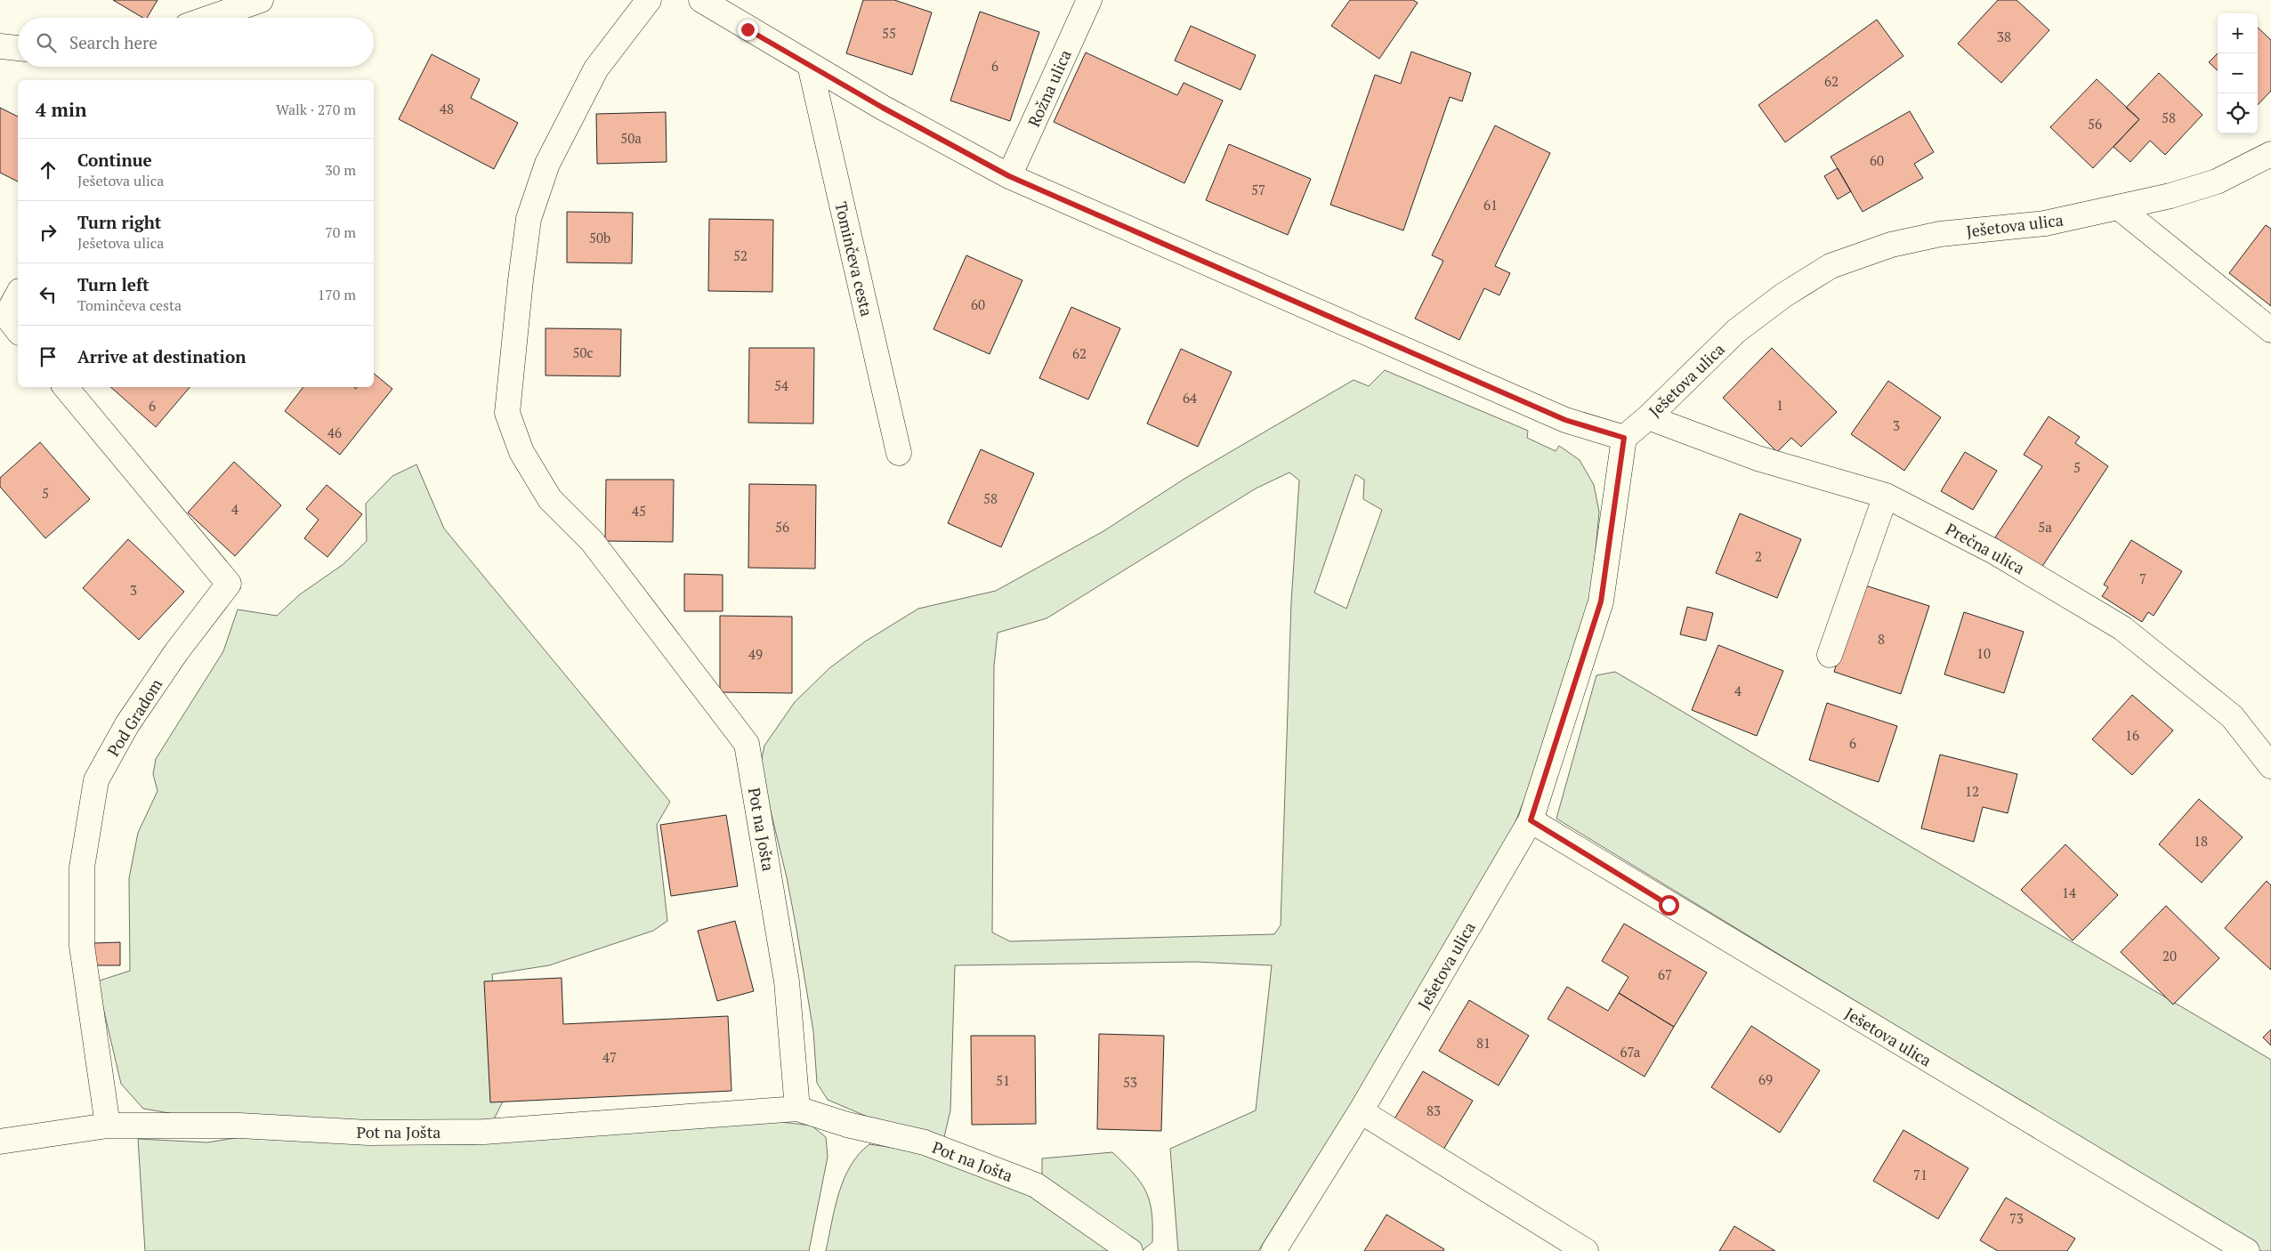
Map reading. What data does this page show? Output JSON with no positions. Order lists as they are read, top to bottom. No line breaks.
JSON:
{"streets":{"street":["Rožna ulica","Ješetova ulica","Tominčeva cesta","Prečna ulica","Pod Gradom","Pot na Jošta"]},"crossings":[["Ješetova ulica","Prečna ulica"],["Pod Gradom","Pot na Jošta"]],"house_numbers":["55","38","6","62","48","58","56","50a","60","57","61","50b","52","60","50c","62","54","64","1","6","3","46","5","5","58","4","45","56","5a","2","7","3","8","10","49","4","16","6","12","18","14","20","67","81","67a","47","69","51","53","83","71","73"],"page":{"map_buttons":["+","−"],"search":"Search here","heading":["4 min","Walk · 270 m"],"list":[["Continue","Ješetova ulica","30 m"],["Turn right","Ješetova ulica","70 m"],["Turn left","Tominčeva cesta","170 m"],"Arrive at destination"]}}
